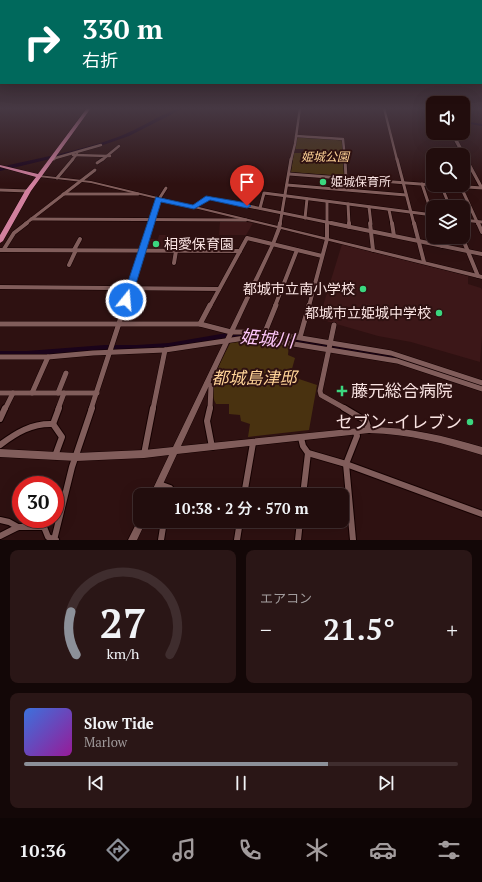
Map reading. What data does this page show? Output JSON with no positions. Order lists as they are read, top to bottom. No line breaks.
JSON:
{"water":["姫城川"],"parks":["姫城公園","都城島津邸"],"places":{"other":["姫城保育所","相愛保育園","都城市立南小学校","都城市立姫城中学校","セブン-イレブン"],"health":["藤元総合病院"]},"page":{"turn":["330 m","右折"],"limit":"30","trip":"10:38 · 2 分 · 570 m","tile":"エアコン","heat":["−","21.5°","+"],"song":["Slow Tide","Marlow"],"tabs":"10:36","gauge":["27","km/h"]}}
